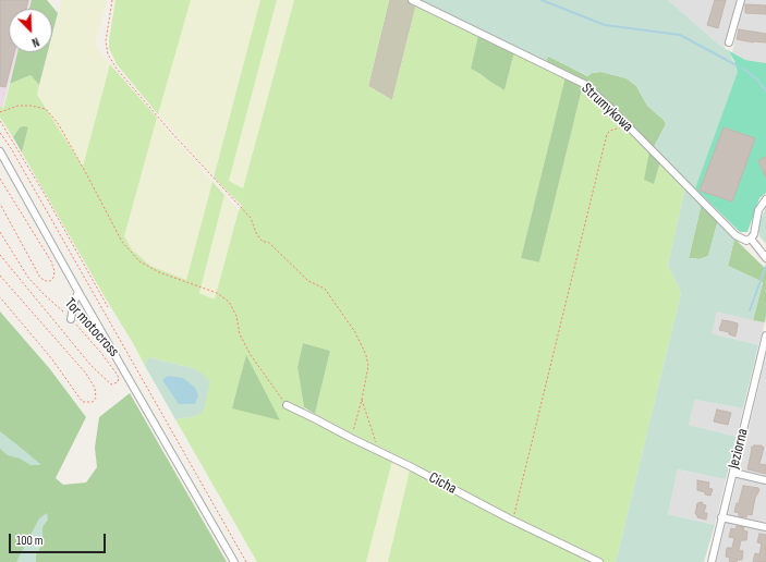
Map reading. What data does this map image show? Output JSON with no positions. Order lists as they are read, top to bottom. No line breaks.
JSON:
{"streets":{"street":["Strumykowa","Jeziorna","Cicha"],"path":["Tor motocross"]},"scale_bar":"100 m","north":"bottom right"}
